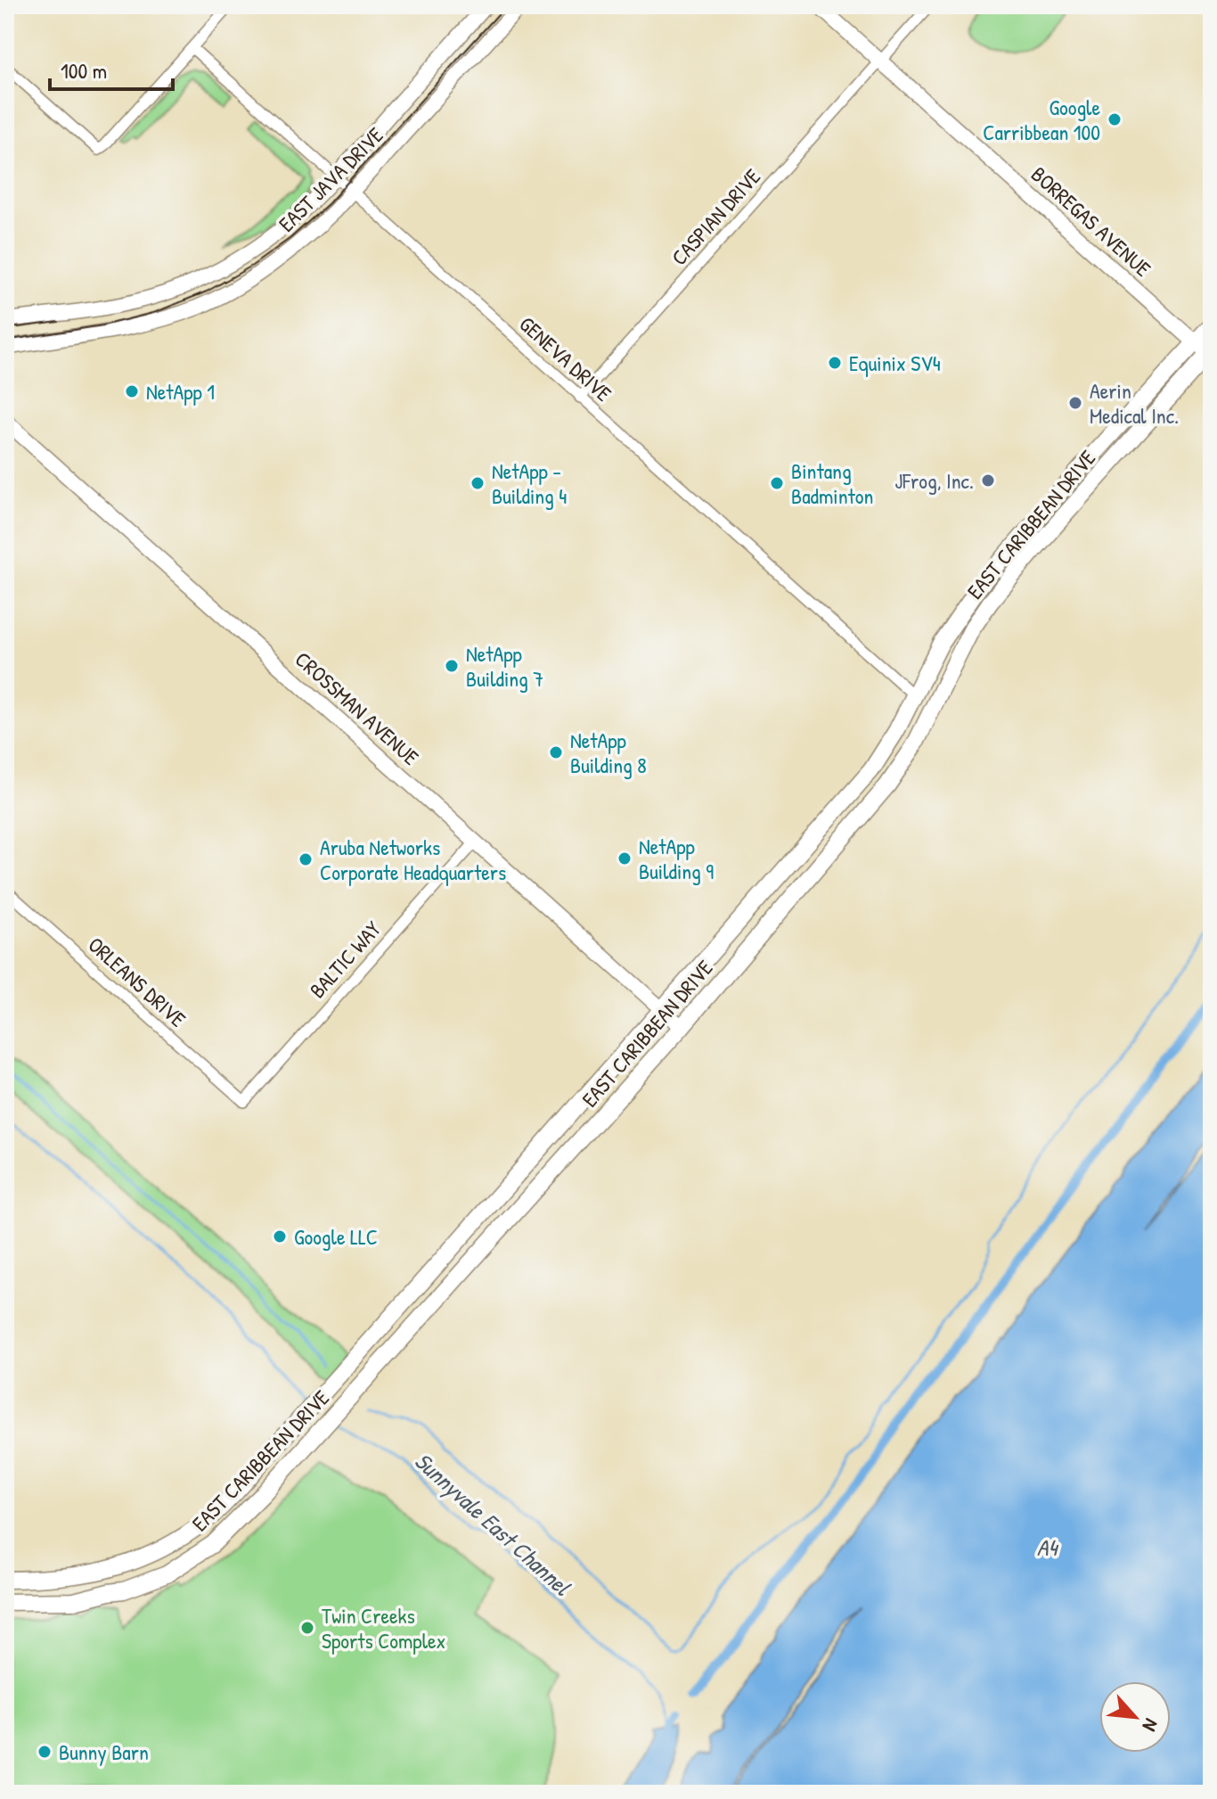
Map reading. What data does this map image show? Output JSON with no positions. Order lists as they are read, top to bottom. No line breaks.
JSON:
{"streets":{"main road":["EAST CARIBBEAN DRIVE"],"street":["EAST JAVA DRIVE","CASPIAN DRIVE","BORREGAS AVENUE","GENEVA DRIVE","CROSSMAN AVENUE","BALTIC WAY","ORLEANS DRIVE"]},"crossings":[["EAST JAVA DRIVE","GENEVA DRIVE"],["CASPIAN DRIVE","BORREGAS AVENUE"],["CASPIAN DRIVE","GENEVA DRIVE"],["BORREGAS AVENUE","EAST CARIBBEAN DRIVE"],["GENEVA DRIVE","EAST CARIBBEAN DRIVE"],["EAST CARIBBEAN DRIVE","CROSSMAN AVENUE"],["CROSSMAN AVENUE","BALTIC WAY"],["BALTIC WAY","ORLEANS DRIVE"]],"water":["Sunnyvale East Channel","A4"],"places":["Google Carribbean 100","Equinix SV4","NetApp 1","Aerin Medical Inc.","JFrog, Inc.","NetApp - Building 4","Bintang Badminton","NetApp Building 7","NetApp Building 8","NetApp Building 9","Aruba Networks Corporate Headquarters","Google LLC","Twin Creeks Sports Complex","Bunny Barn"],"scale_bar":"100 m","north":"bottom right"}
